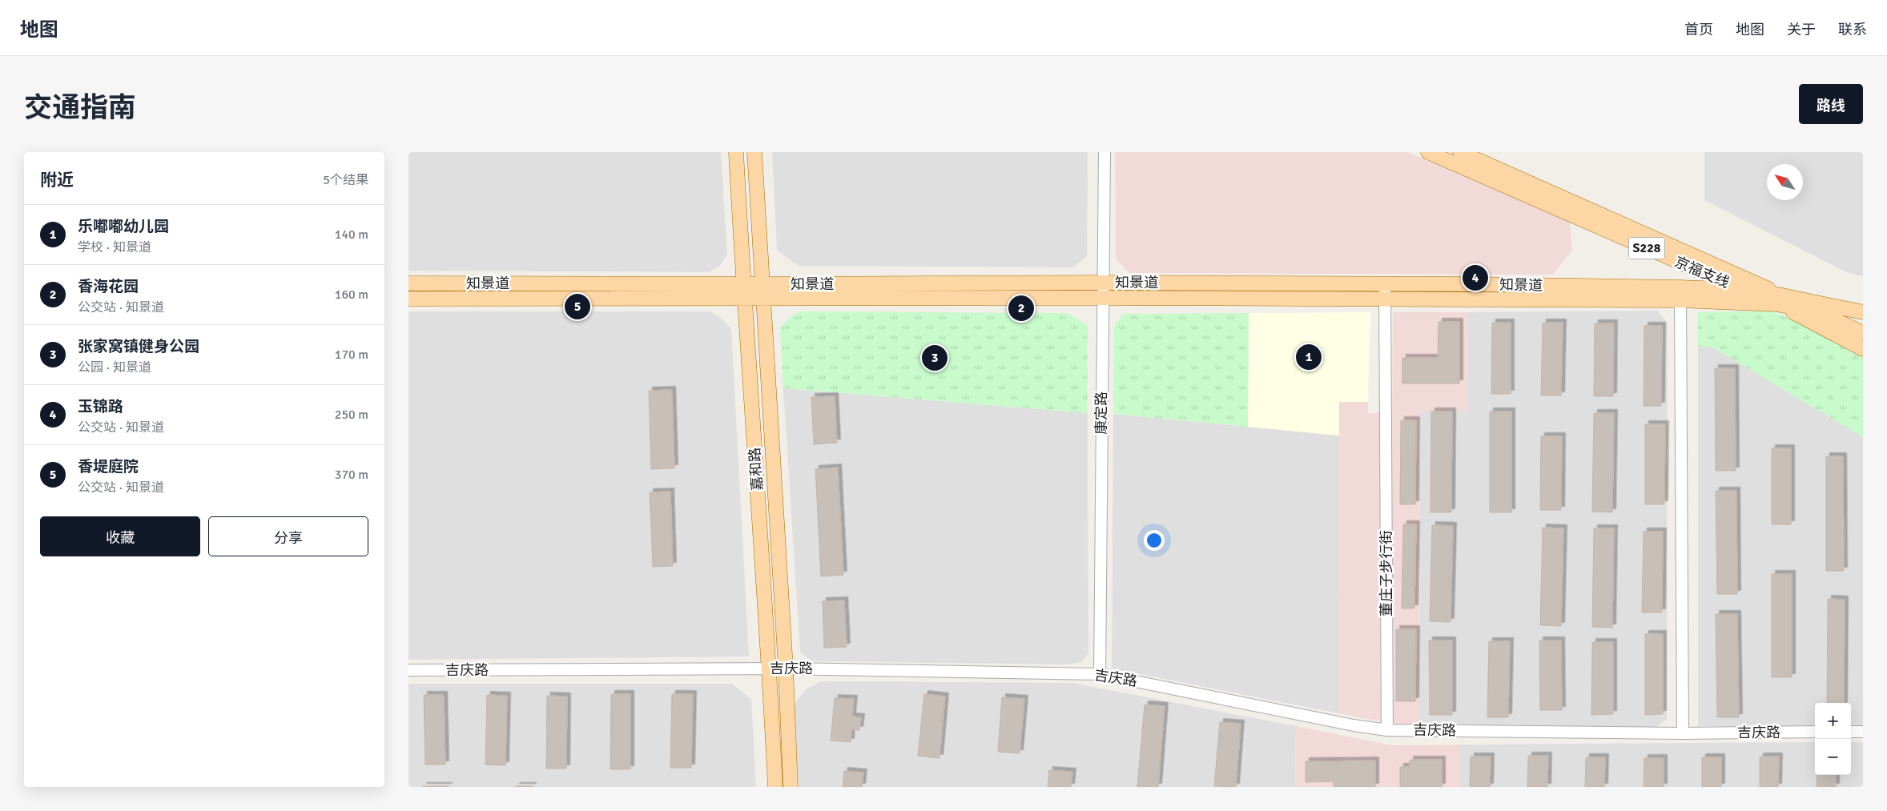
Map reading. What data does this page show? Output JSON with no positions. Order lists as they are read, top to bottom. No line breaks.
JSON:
{"streets":{"main road":["S228","京福支线","知景道","嘉和路"],"street":["康定路","董庄子步行街","吉庆路"]},"crossings":[["京福支线","知景道"],["知景道","康定路"],["知景道","嘉和路"],["知景道","董庄子步行街"],["康定路","吉庆路"],["嘉和路","吉庆路"],["董庄子步行街","吉庆路"]],"north":"top left","page":{"header":"地图","nav":["首页","地图","关于","联系"],"title":"交通指南","buttons":["路线",["收藏","分享"]],"heading":["附近","5个结果"],"list":[{"mark":"1","name":"乐嘟嘟幼儿园","note":"学校 · 知景道","value":"140 m"},{"mark":"2","name":"香海花园","note":"公交站 · 知景道","value":"160 m"},{"mark":"3","name":"张家窝镇健身公园","note":"公园 · 知景道","value":"170 m"},{"mark":"4","name":"玉锦路","note":"公交站 · 知景道","value":"250 m"},{"mark":"5","name":"香堤庭院","note":"公交站 · 知景道","value":"370 m"}],"pins":["4","5","2","1","3"],"map_buttons":["+","−"]}}
